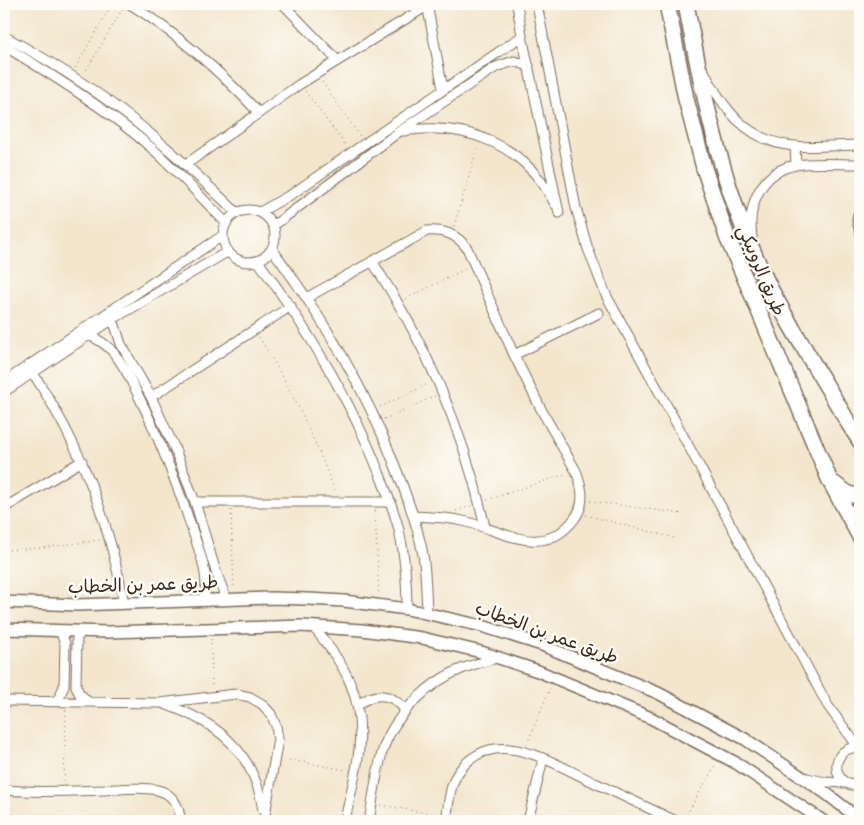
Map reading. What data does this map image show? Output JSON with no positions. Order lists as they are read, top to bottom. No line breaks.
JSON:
{"streets":{"main road":["طريق الروبيكي"],"street":["طريق عمر بن الخطاب"]}}
